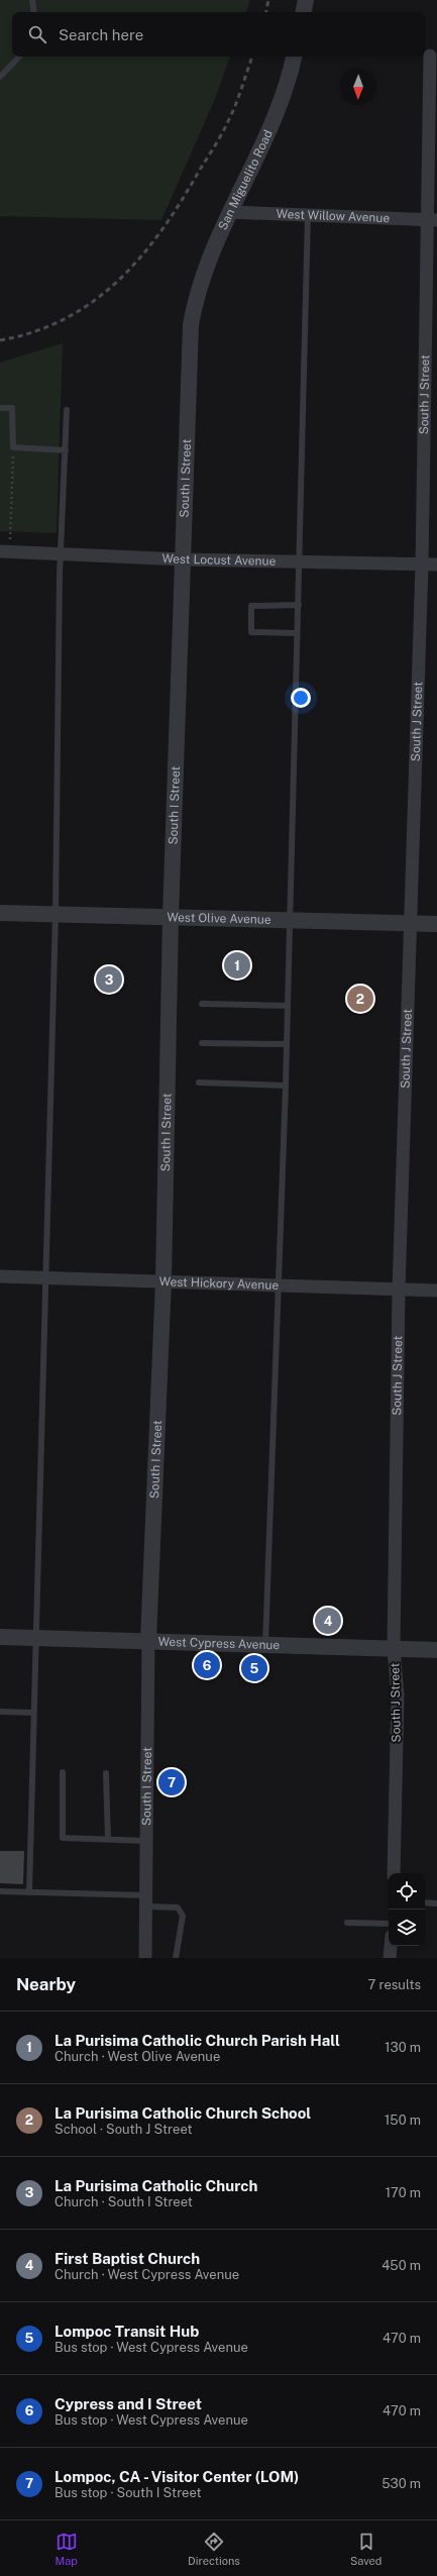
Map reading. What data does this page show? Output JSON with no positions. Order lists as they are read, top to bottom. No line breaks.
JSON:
{"streets":{"street":["San Miguelito Road","West Willow Avenue","South J Street","South I Street","West Locust Avenue","West Olive Avenue","West Hickory Avenue","West Cypress Avenue"]},"crossings":[["San Miguelito Road","West Willow Avenue"],["San Miguelito Road","South I Street"],["West Willow Avenue","South J Street"],["South J Street","West Locust Avenue"],["South J Street","West Olive Avenue"],["South J Street","West Hickory Avenue"],["South J Street","West Cypress Avenue"],["South I Street","West Locust Avenue"],["South I Street","West Olive Avenue"],["South I Street","West Hickory Avenue"],["South I Street","West Cypress Avenue"]],"north":"bottom","page":{"search":"Search here","pins":["1","3","2","4","6","5","7"],"heading":["Nearby","7 results"],"list":[{"mark":"1","name":"La Purisima Catholic Church Parish Hall","note":"Church · West Olive Avenue","value":"130 m"},{"mark":"2","name":"La Purisima Catholic Church School","note":"School · South J Street","value":"150 m"},{"mark":"3","name":"La Purisima Catholic Church","note":"Church · South I Street","value":"170 m"},{"mark":"4","name":"First Baptist Church","note":"Church · West Cypress Avenue","value":"450 m"},{"mark":"5","name":"Lompoc Transit Hub","note":"Bus stop · West Cypress Avenue","value":"470 m"},{"mark":"6","name":"Cypress and I Street","note":"Bus stop · West Cypress Avenue","value":"470 m"},{"mark":"7","name":"Lompoc, CA - Visitor Center (LOM)","note":"Bus stop · South I Street","value":"530 m"}],"nav":["Map","Directions","Saved"]}}
